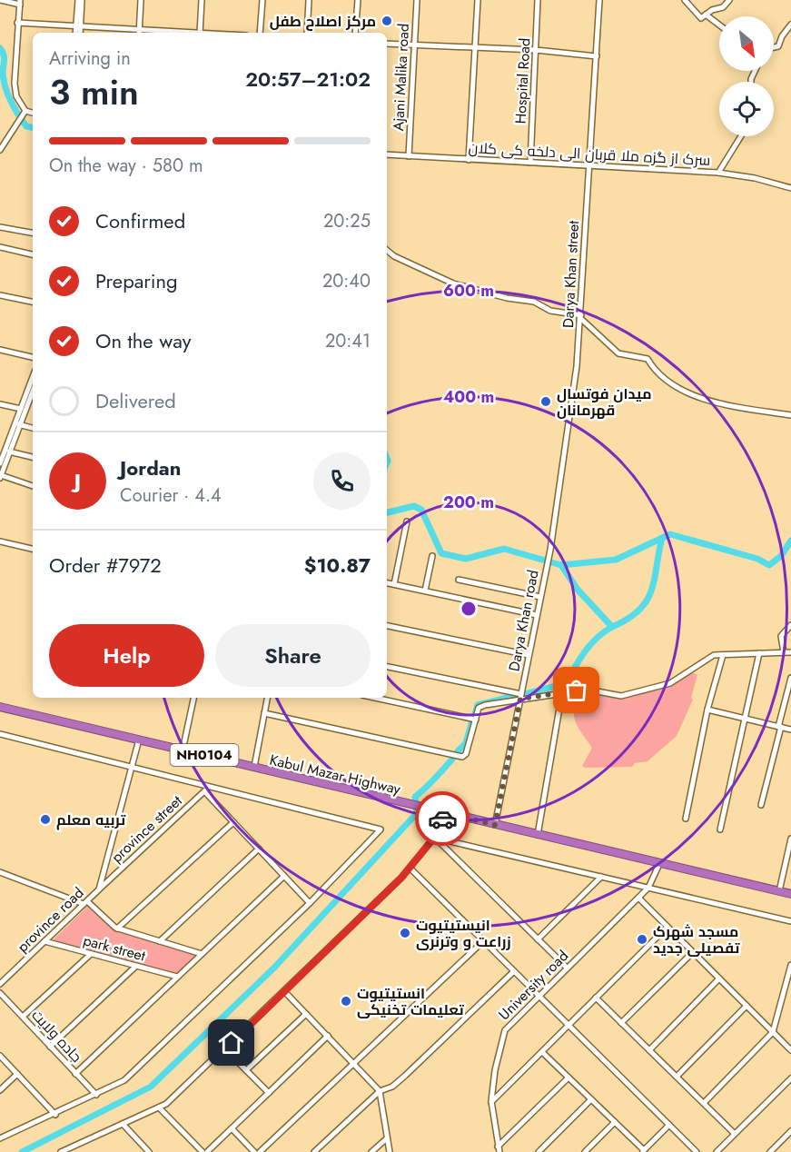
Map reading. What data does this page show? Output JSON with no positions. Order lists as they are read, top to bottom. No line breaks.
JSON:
{"streets":{"highway":["NH0104","Kabul Mazar Highway"],"street":["Ajani Malika road","Hospital Road","سرک از گزه ملا قربان الی دلخه کی کلان","Darya Khan street","Darya Khan road","province street","province road","park street","University road","جاده ولایت"]},"crossings":[["Ajani Malika road","سرک از گزه ملا قربان الی دلخه کی کلان"],["Hospital Road","سرک از گزه ملا قربان الی دلخه کی کلان"],["سرک از گزه ملا قربان الی دلخه کی کلان","Darya Khan street"],["Darya Khan street","Darya Khan road"],["Darya Khan road","Kabul Mazar Highway"],["Kabul Mazar Highway","province road"],["Kabul Mazar Highway","University road"],["province street","province road"],["province road","park street"]],"places":["مرکز اصلاح طفل","میدان فوتسال قهرمانان","تربیه معلم","انیستیتیوت زراعت و وترنری","مسجد شهرک تفصیلی جدید","انستیتیوت تعلیمات تخنیکی"],"north":"bottom right","page":{"heading":["3 min","Arriving in","20:57–21:02"],"panel":["Jordan","Courier · 4.4","Order #7972","$10.87"],"bar":"On the way · 580 m","list":[["Confirmed","20:25"],["Preparing","20:40"],["On the way","20:41"],"Delivered"],"round":"J","buttons":["Help","Share"]},"rings":["600 m","400 m","200 m"]}
